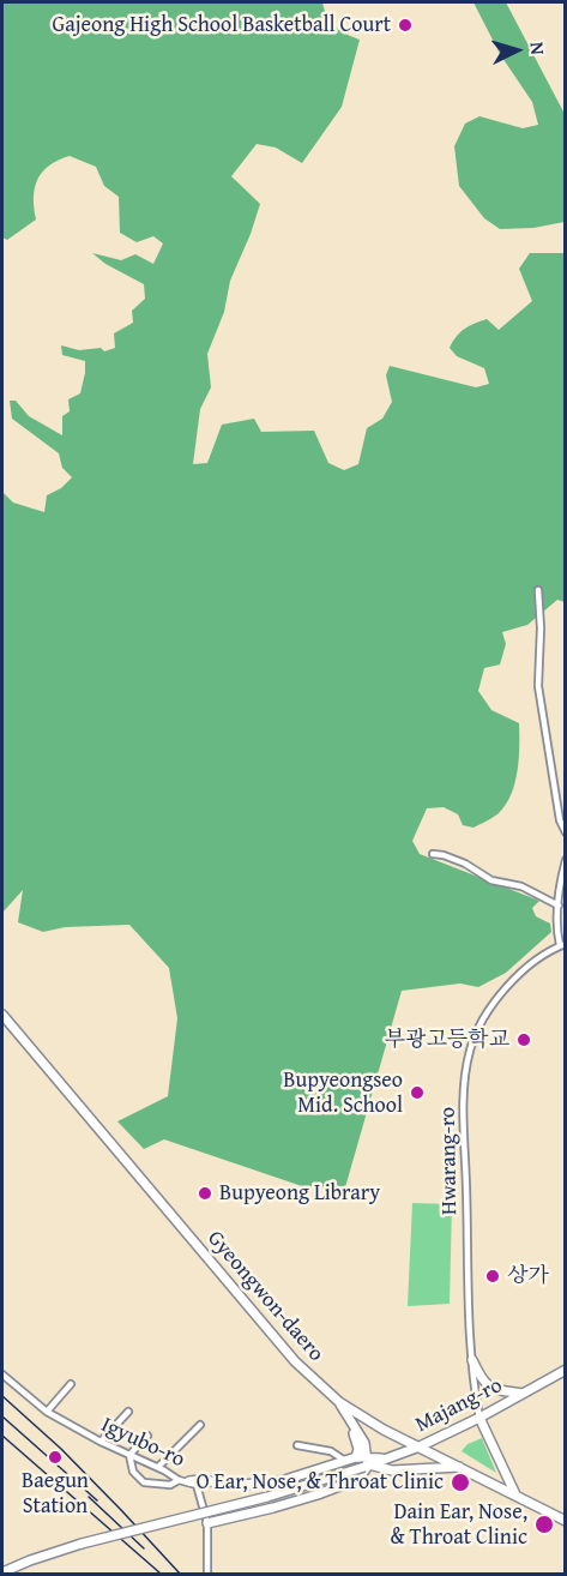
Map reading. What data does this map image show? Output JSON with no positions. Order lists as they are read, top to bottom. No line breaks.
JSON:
{"streets":{"main road":["Gyeongwon-daero","Majang-ro"],"street":["Hwarang-ro","Igyubo-ro"]},"crossings":[["Hwarang-ro","Majang-ro"],["Gyeongwon-daero","Majang-ro"]],"places":["Gajeong High School Basketball Court","부광고등학교","Bupyeongseo Mid. School","Bupyeong Library","상가","Baegun Station","O Ear, Nose, & Throat Clinic","Dain Ear, Nose, & Throat Clinic"],"north":"right"}
